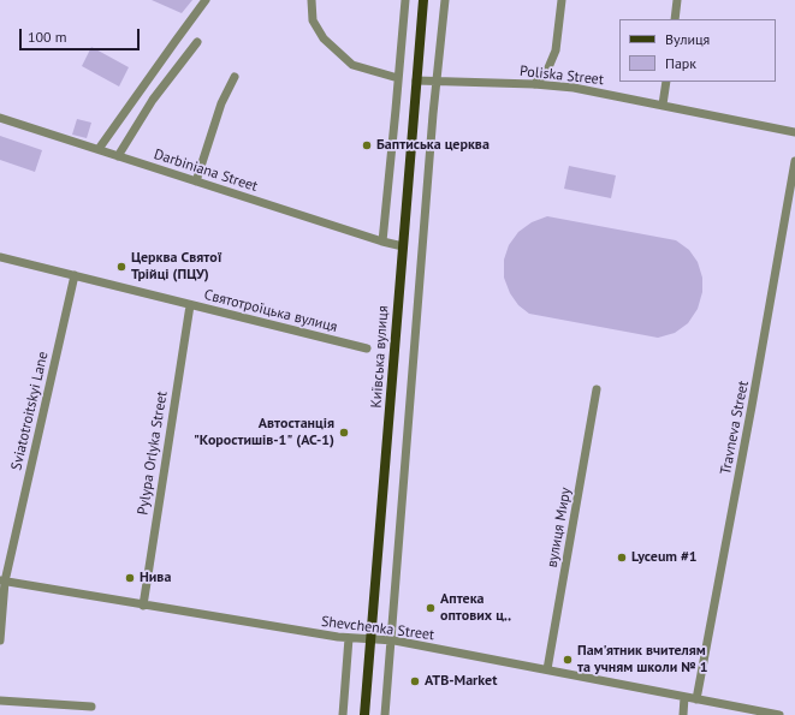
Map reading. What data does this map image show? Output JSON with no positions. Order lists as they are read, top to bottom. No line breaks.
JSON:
{"streets":{"main road":["Київська вулиця"],"street":["Poliska Street","Darbiniana Street","Святотроїцька вулиця","Sviatotroitskyi Lane","Travneva Street","Pylypa Orlyka Street","вулиця Миру","Shevchenka Street"]},"crossings":[["Poliska Street","Київська вулиця"],["Darbiniana Street","Київська вулиця"],["Святотроїцька вулиця","Sviatotroitskyi Lane"],["Святотроїцька вулиця","Pylypa Orlyka Street"],["Київська вулиця","Shevchenka Street"],["Sviatotroitskyi Lane","Shevchenka Street"],["Travneva Street","Shevchenka Street"],["Pylypa Orlyka Street","Shevchenka Street"],["вулиця Миру","Shevchenka Street"]],"places":["Баптиська церква","Церква Святої Трійці (ПЦУ)","Автостанція \"Коростишів-1\" (АС-1)","Lyceum #1","Нива","Аптека оптових ц‥","Пам'ятник вчителям та учням школи № 1","ATB-Market"],"legend":["Вулиця","Парк"],"scale_bar":"100 m"}
